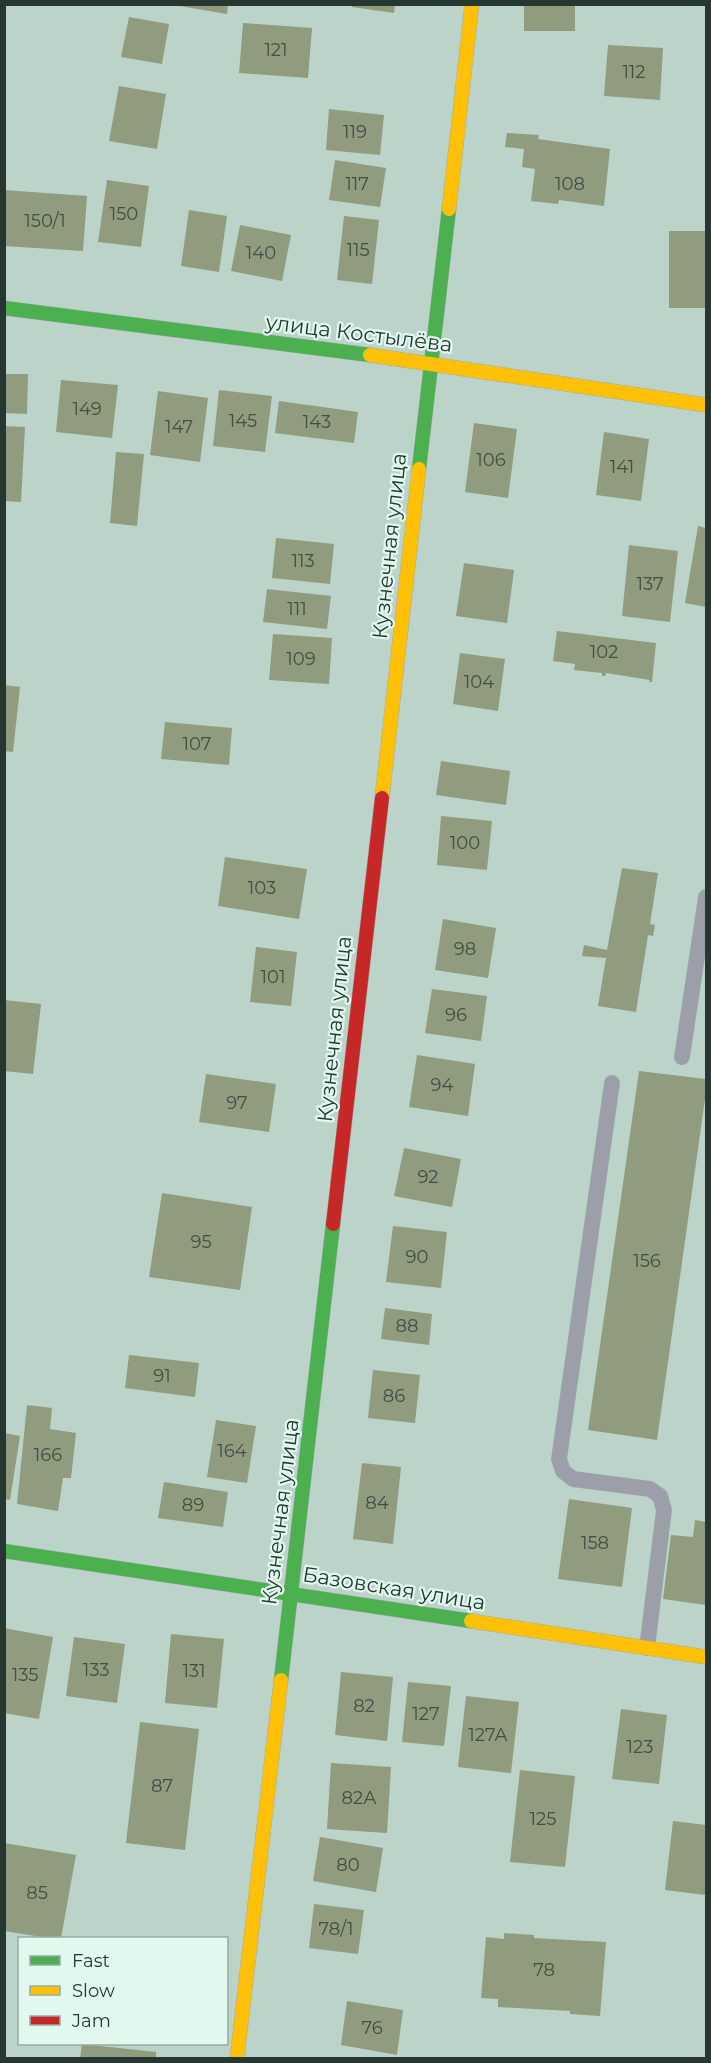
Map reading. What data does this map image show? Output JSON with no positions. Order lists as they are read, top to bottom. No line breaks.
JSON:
{"streets":{"street":["улица Костылёва","Кузнечная улица","Базовская улица"]},"crossings":[["улица Костылёва","Кузнечная улица"],["Кузнечная улица","Базовская улица"]],"house_numbers":["121","112","119","117","108","150","150/1","115","140","149","145","143","147","106","141","113","137","111","102","109","104","107","100","103","98","101","96","94","97","92","95","90","156","88","91","86","164","166","84","89","158","133","131","135","82","127","127А","123","87","82А","125","80","85","78/1","78","76"],"legend":["Fast","Slow","Jam"]}
